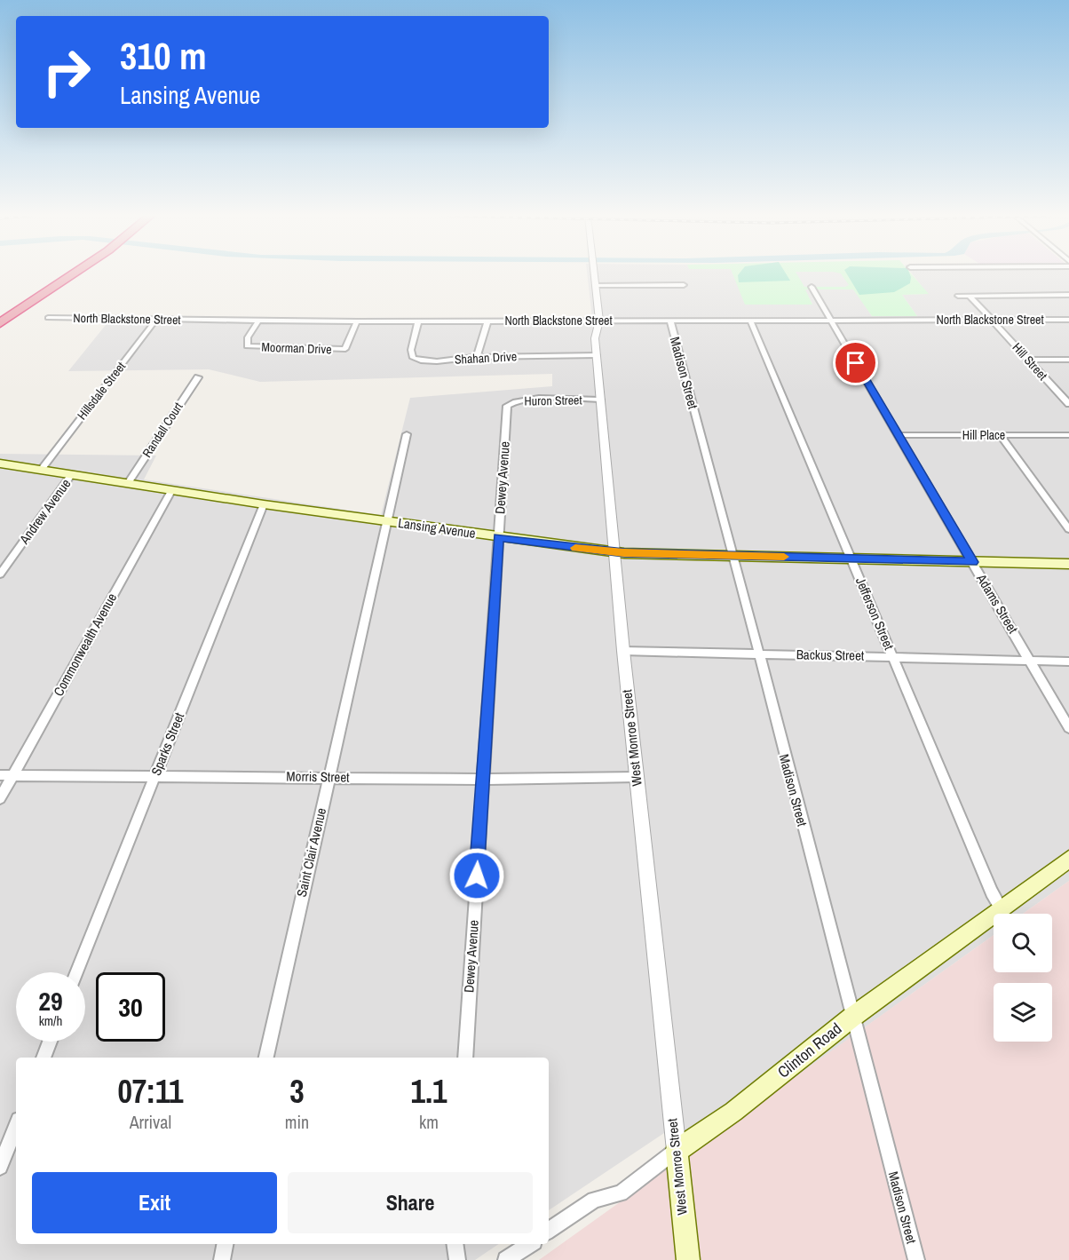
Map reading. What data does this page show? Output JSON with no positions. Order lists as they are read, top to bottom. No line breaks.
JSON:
{"streets":{"main road":["Lansing Avenue","West Monroe Street","Clinton Road"],"street":["North Blackstone Street","Moorman Drive","Shahan Drive","Hill Street","Madison Street","Hillsdale Street","Huron Street","Randall Court","Hill Place","Dewey Avenue","Andrew Avenue","Adams Street","Jefferson Street","Commonwealth Avenue","Backus Street","Sparks Street","Morris Street","Saint Clair Avenue"]},"crossings":[["North Blackstone Street","Moorman Drive"],["North Blackstone Street","Shahan Drive"],["North Blackstone Street","Hill Street"],["North Blackstone Street","Madison Street"],["North Blackstone Street","Hillsdale Street"],["North Blackstone Street","Adams Street"],["North Blackstone Street","Jefferson Street"],["North Blackstone Street","West Monroe Street"],["Shahan Drive","West Monroe Street"],["Madison Street","Lansing Avenue"],["Madison Street","Backus Street"],["Madison Street","Clinton Road"],["Hillsdale Street","Lansing Avenue"],["Huron Street","Dewey Avenue"],["Huron Street","West Monroe Street"],["Randall Court","Lansing Avenue"],["Hill Place","Adams Street"],["Dewey Avenue","Lansing Avenue"],["Dewey Avenue","Morris Street"],["Andrew Avenue","Lansing Avenue"],["Lansing Avenue","Adams Street"],["Lansing Avenue","Jefferson Street"],["Lansing Avenue","Commonwealth Avenue"],["Lansing Avenue","West Monroe Street"],["Lansing Avenue","Sparks Street"],["Lansing Avenue","Saint Clair Avenue"],["Adams Street","Backus Street"],["Jefferson Street","Backus Street"],["Jefferson Street","Clinton Road"],["Commonwealth Avenue","Morris Street"],["Backus Street","West Monroe Street"],["West Monroe Street","Morris Street"],["West Monroe Street","Clinton Road"],["Sparks Street","Morris Street"],["Morris Street","Saint Clair Avenue"]],"page":{"turn":["310 m","Lansing Avenue"],"speed":"29 km/h","limit":"30","eta":["07:11","Arrival","3","min","1.1","km"],"buttons":["Exit","Share"]}}
